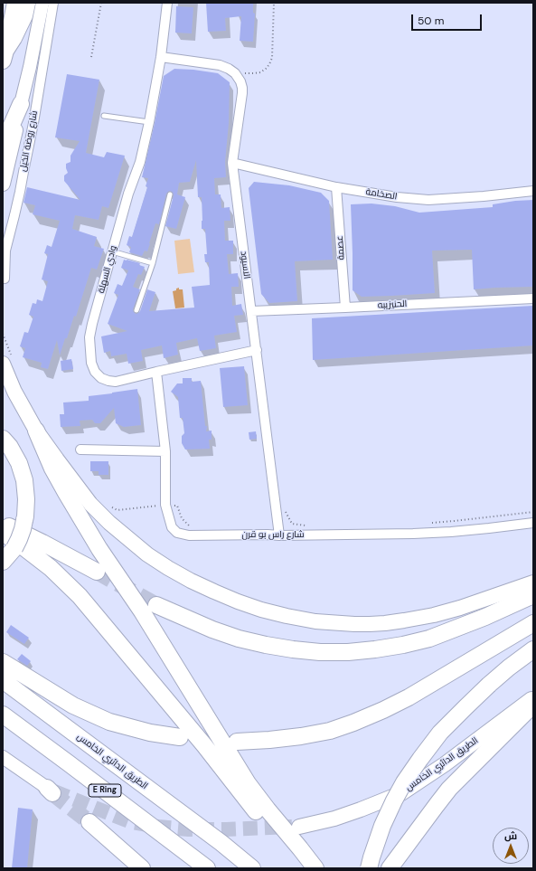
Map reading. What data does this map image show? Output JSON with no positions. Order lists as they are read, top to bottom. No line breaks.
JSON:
{"streets":{"highway":["الطريق الدائري الخامس","E Ring"],"street":["شارع روضة الخيل","الصخامة","عصمة","الاسيود","وادي السهلة","الحنيزيبه","شارع راس بو قرن"]},"crossings":[["الصخامة","عصمة"],["الصخامة","الاسيود"],["عصمة","الحنيزيبه"],["الاسيود","وادي السهلة"],["الاسيود","الحنيزيبه"],["الاسيود","شارع راس بو قرن"],["وادي السهلة","شارع راس بو قرن"]],"scale_bar":"50 m","north":"top"}
